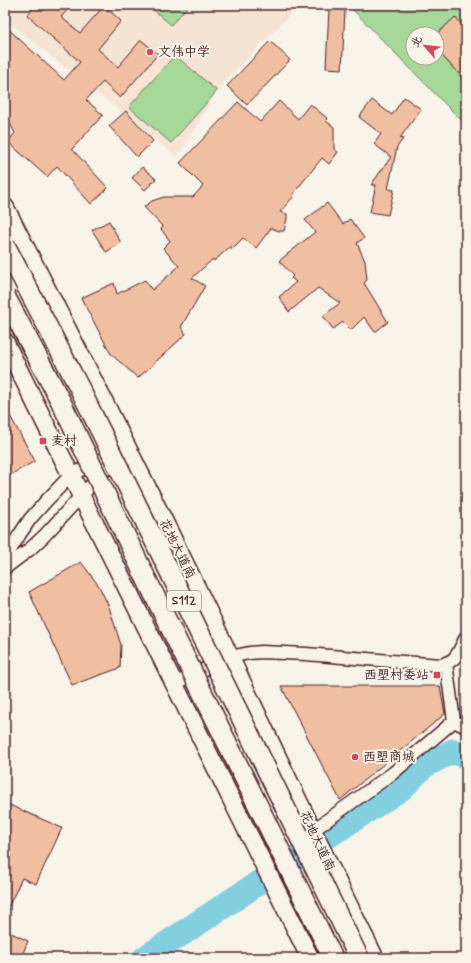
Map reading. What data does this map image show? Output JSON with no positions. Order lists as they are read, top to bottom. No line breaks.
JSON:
{"streets":{"main road":["花地大道南","S112"]},"places":{"other":["文伟中学","西塱商城"],"transit":["麦村","西塱村委站"]},"north":"top left"}
